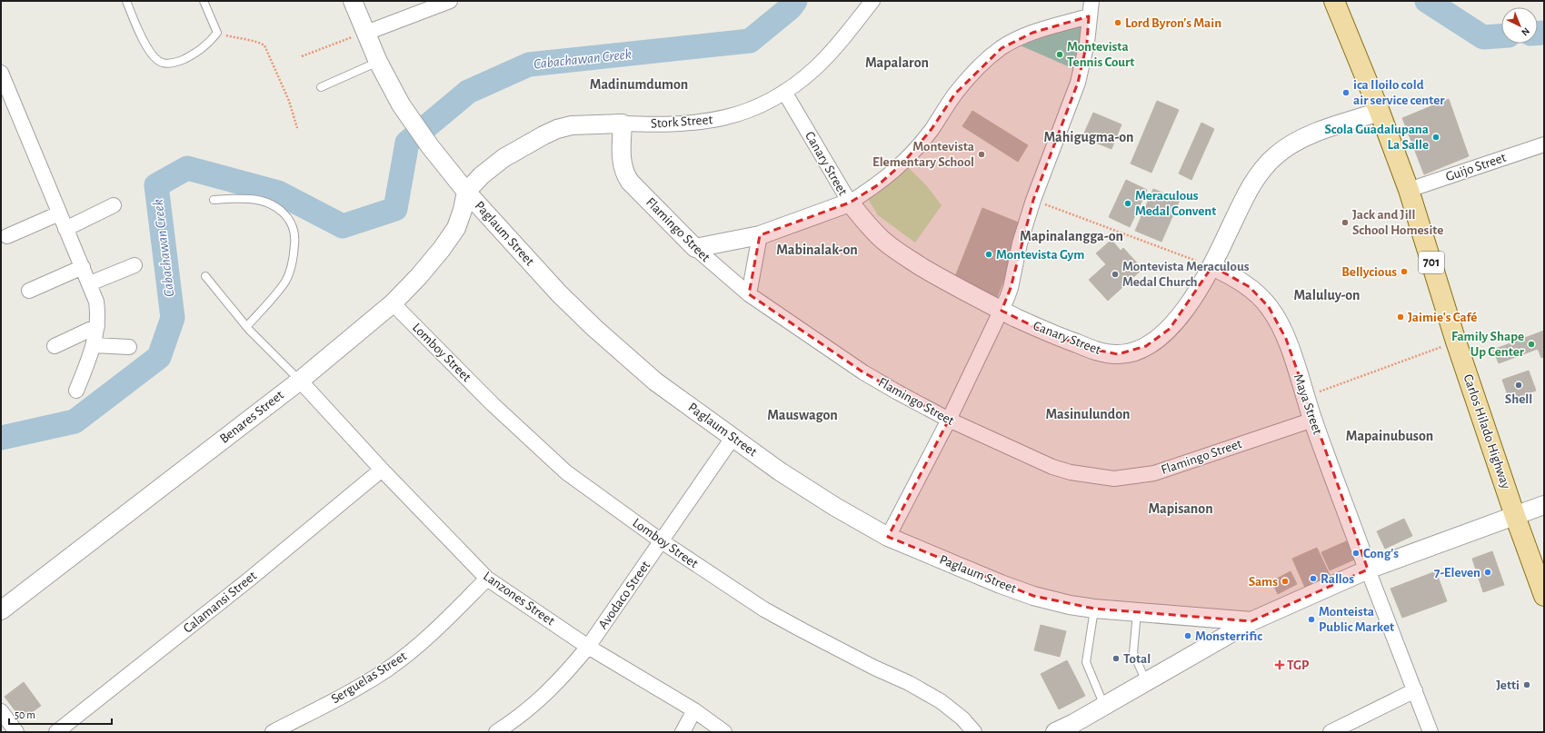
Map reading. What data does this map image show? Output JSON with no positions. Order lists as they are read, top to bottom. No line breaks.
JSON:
{"streets":{"main road":["701","Carlos Hilado Highway"],"street":["Stork Street","Canary Street","Guijo Street","Flamingo Street","Paglaum Street","Lomboy Street","Maya Street","Benares Street","Avodaco Street","Lanzones Street","Calamansi Street","Serguelas Street"]},"crossings":[["Stork Street","Canary Street"],["Stork Street","Flamingo Street"],["Stork Street","Paglaum Street"],["Stork Street","Benares Street"],["Canary Street","Maya Street"],["Canary Street","Carlos Hilado Highway"],["Guijo Street","Carlos Hilado Highway"],["Flamingo Street","Maya Street"],["Paglaum Street","Benares Street"],["Paglaum Street","Avodaco Street"],["Lomboy Street","Benares Street"],["Lomboy Street","Avodaco Street"],["Benares Street","Lanzones Street"],["Avodaco Street","Lanzones Street"],["Lanzones Street","Calamansi Street"],["Lanzones Street","Serguelas Street"]],"districts":["Mapalaron","Madinumdumon","Mahigugma-on","Mapinalangga-on","Mabinalak-on","Maluluy-on","Masinulundon","Mauswagon","Mapainubuson","Mapisanon"],"water":["Cabachawan Creek"],"places":{"other":["Lord Byron's Main","Montevista Tennis Court","ica Iloilo cold air service center","Scola Guadalupana La Salle","Montevista Elementary School","Meraculous Medal Convent","Jack and Jill School Homesite","Montevista Gym","Bellycious","Montevista Meraculous Medal Church","Jaimie's Café","Family Shape Up Center","Shell","Cong's","7-Eleven","Rallos","Sams","Monteista Public Market","Monsterrific","Total","Jetti"],"health":["TGP"]},"scale_bar":"50 m","north":"bottom right"}
